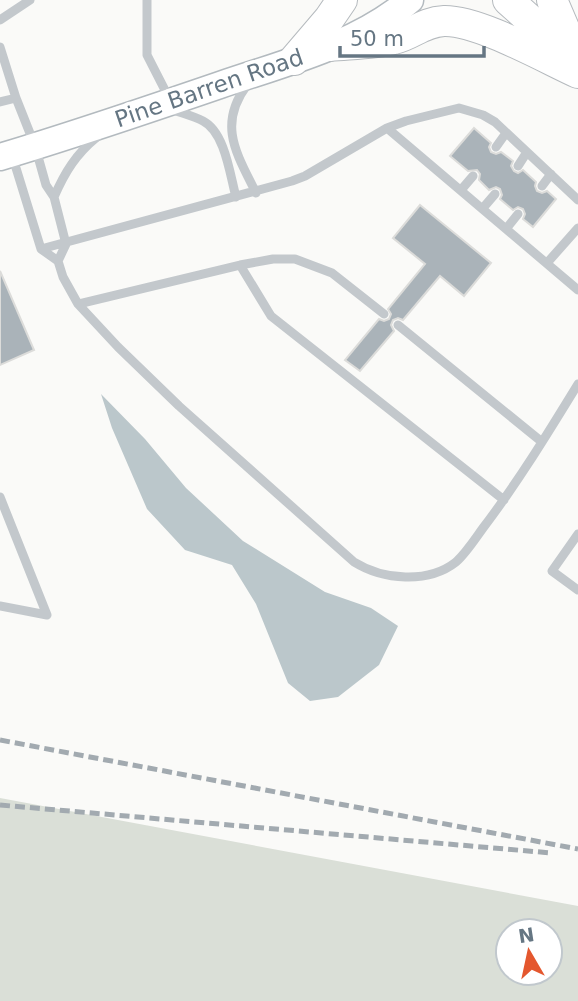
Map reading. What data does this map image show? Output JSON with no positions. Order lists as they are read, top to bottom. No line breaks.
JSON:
{"streets":{"main road":["Pine Barren Road"]},"scale_bar":"50 m","north":"top"}
